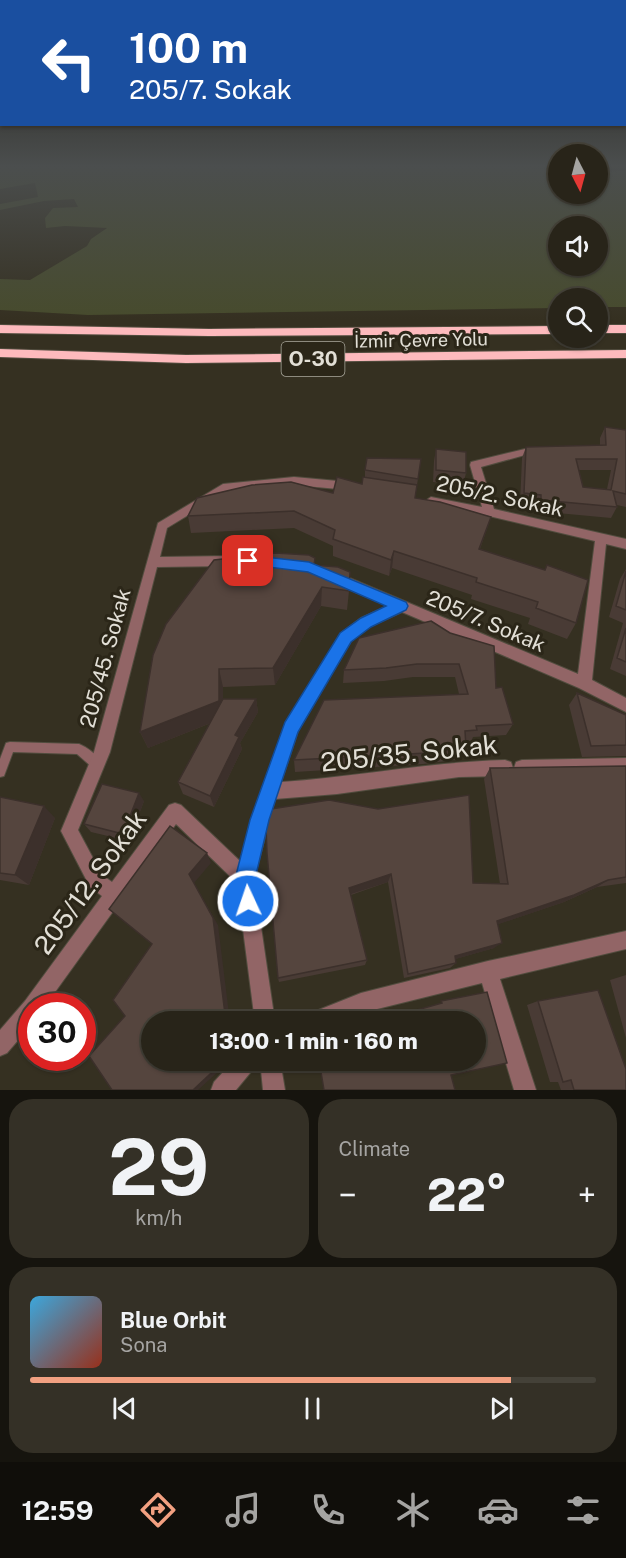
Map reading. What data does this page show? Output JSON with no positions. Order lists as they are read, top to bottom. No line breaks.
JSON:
{"streets":{"highway":["İzmir Çevre Yolu","O-30"],"street":["205/2. Sokak","205/7. Sokak","205/45. Sokak","205/35. Sokak","205/12. Sokak"]},"crossings":[["205/45. Sokak","205/12. Sokak"]],"north":"bottom","page":{"turn":["100 m","205/7. Sokak"],"limit":"30","trip":"13:00 · 1 min · 160 m","tile":[["29","km/h"],"Climate"],"heat":["−","22°","+"],"song":["Blue Orbit","Sona"],"tabs":"12:59"}}
